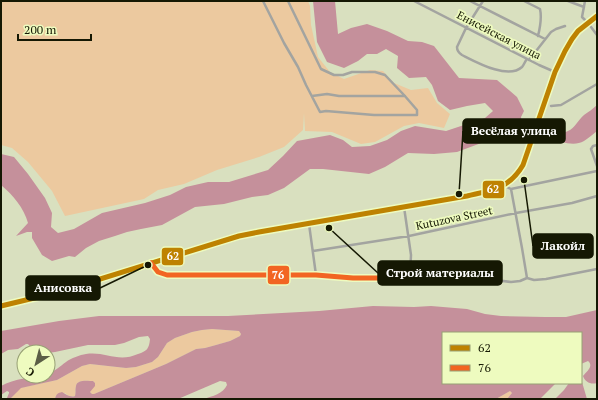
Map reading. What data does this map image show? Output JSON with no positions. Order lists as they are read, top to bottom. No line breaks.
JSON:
{"streets":{"street":["Енисейская улица","Kutuzova Street"]},"places":["Лакойл","Весёлая улица","Строй материалы","Анисовка"],"lines":["transit line 62","transit line 76"],"legend":["62","76"],"scale_bar":"200 m","north":"bottom left"}
